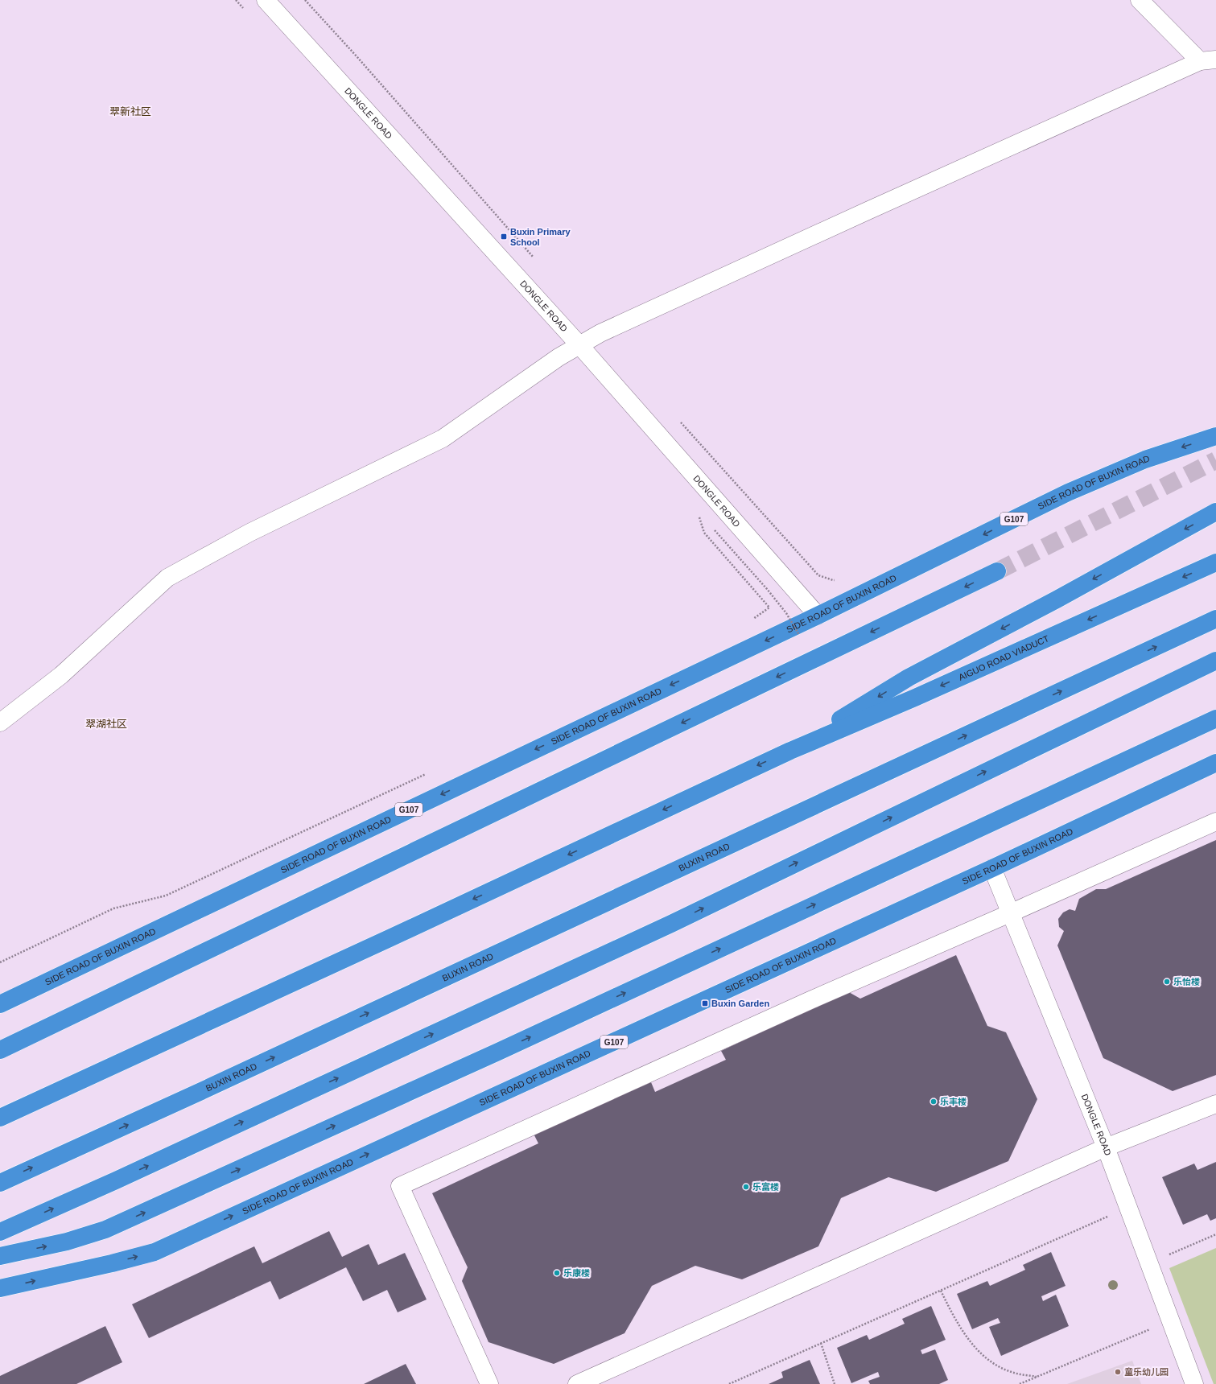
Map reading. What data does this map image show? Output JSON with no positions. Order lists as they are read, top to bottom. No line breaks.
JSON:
{"streets":{"highway":["SIDE ROAD OF BUXIN ROAD","G107","AIGUO ROAD VIADUCT","BUXIN ROAD"],"street":["DONGLE ROAD"]},"crossings":[["DONGLE ROAD","SIDE ROAD OF BUXIN ROAD"]],"districts":["翠新社区","翠湖社区"],"places":{"transit":["Buxin Primary School","Buxin Garden"],"other":["乐怡楼","乐丰楼","乐富楼","乐康楼","童乐幼儿园"]}}
